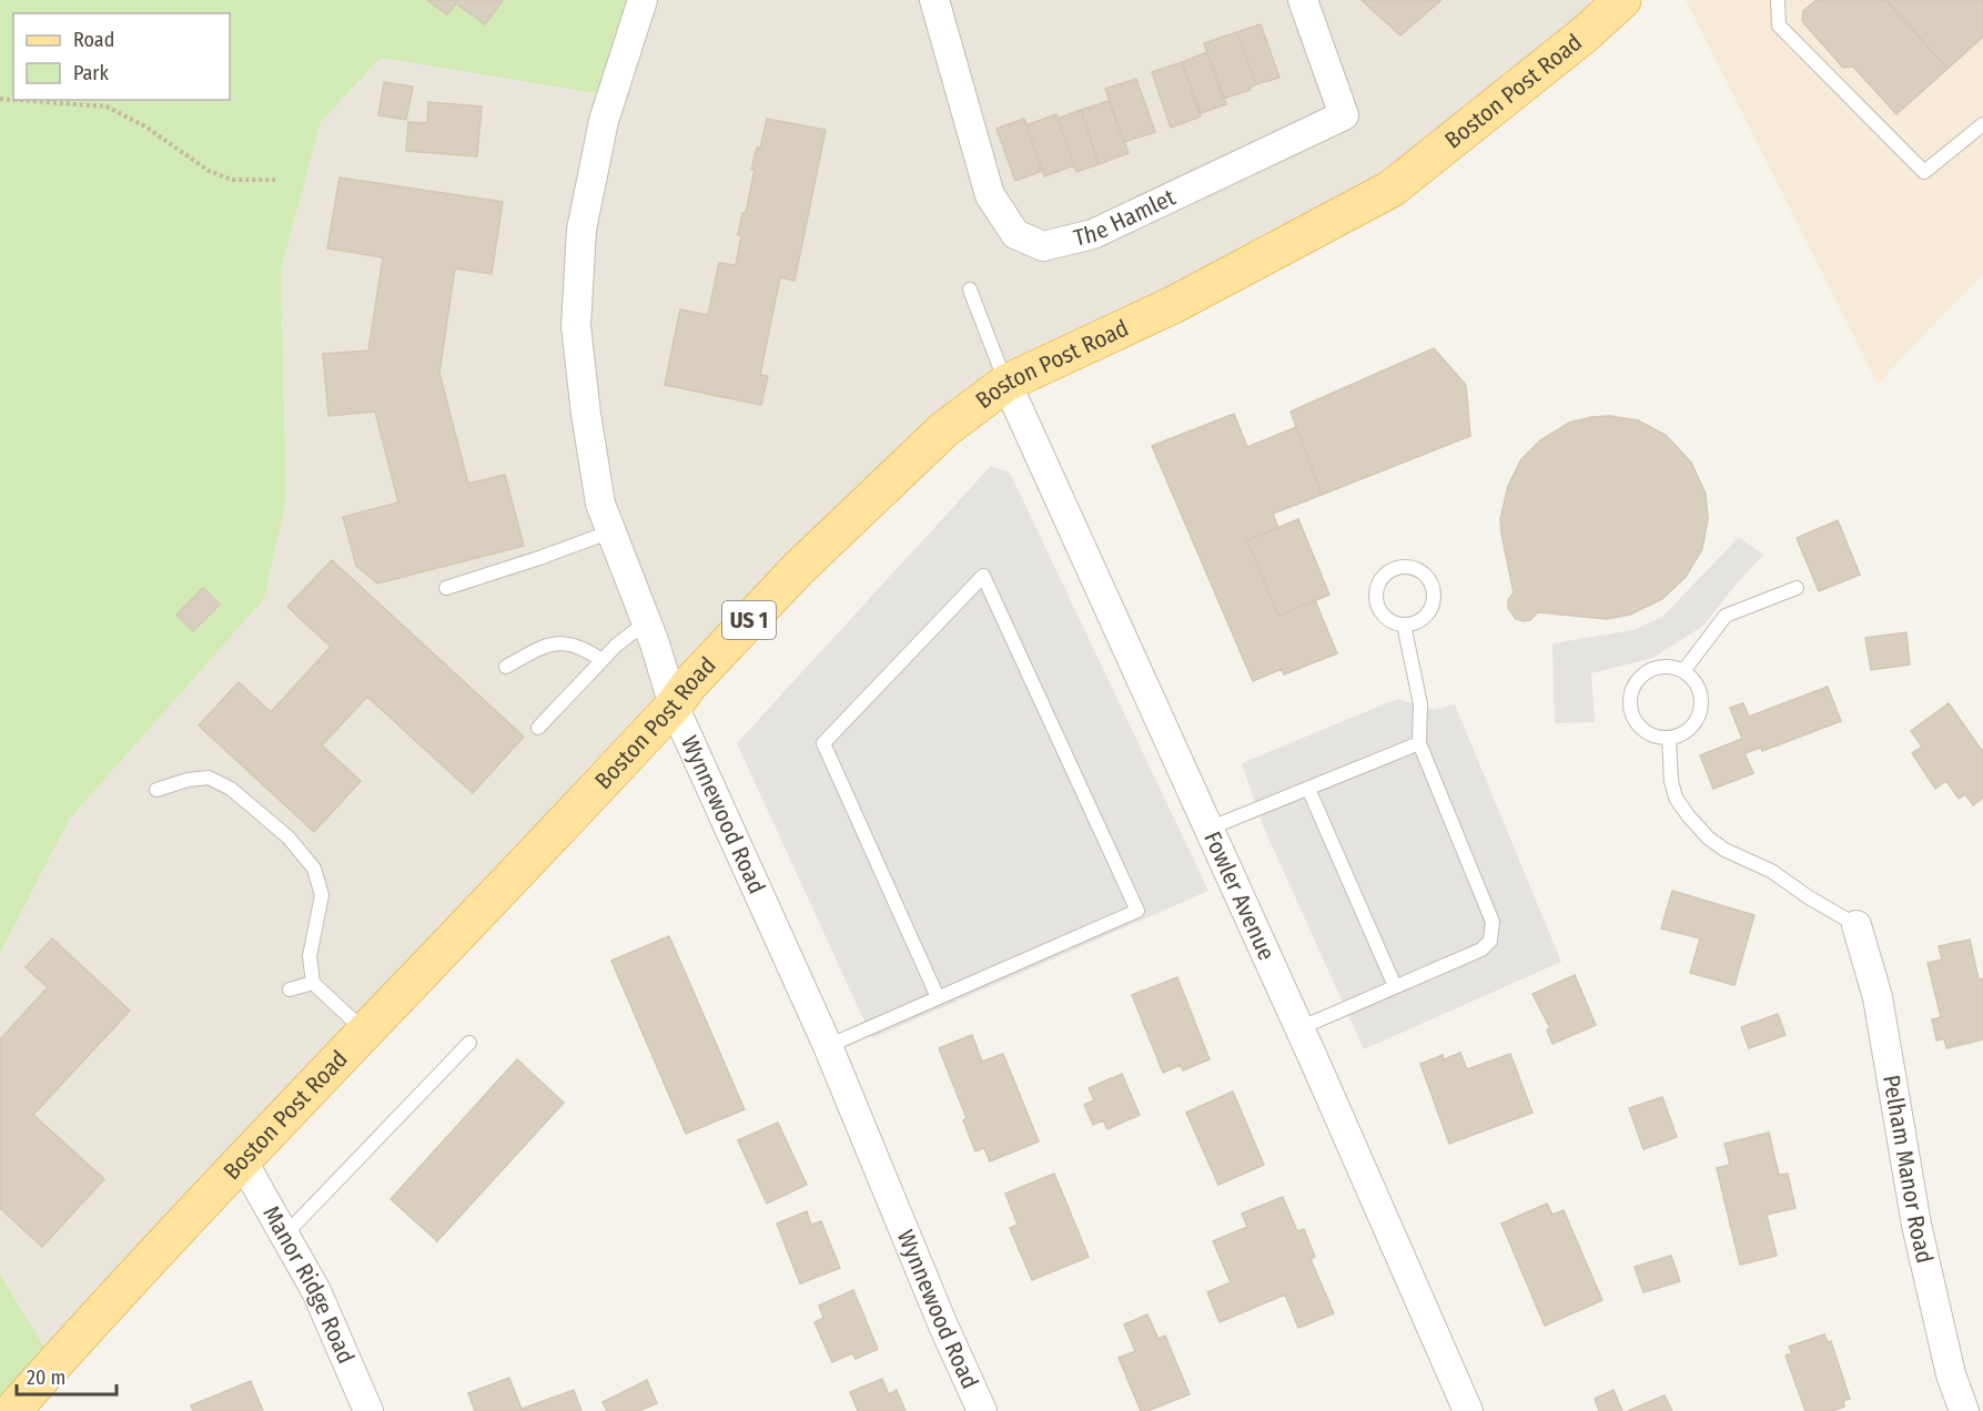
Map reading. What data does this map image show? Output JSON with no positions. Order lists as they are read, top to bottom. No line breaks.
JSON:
{"streets":{"main road":["Boston Post Road","US 1"],"street":["The Hamlet","Wynnewood Road","Fowler Avenue","Pelham Manor Road","Manor Ridge Road"]},"crossings":[["Boston Post Road","Wynnewood Road"],["Boston Post Road","Fowler Avenue"],["Boston Post Road","Manor Ridge Road"]],"legend":["Road","Park"],"scale_bar":"20 m"}
